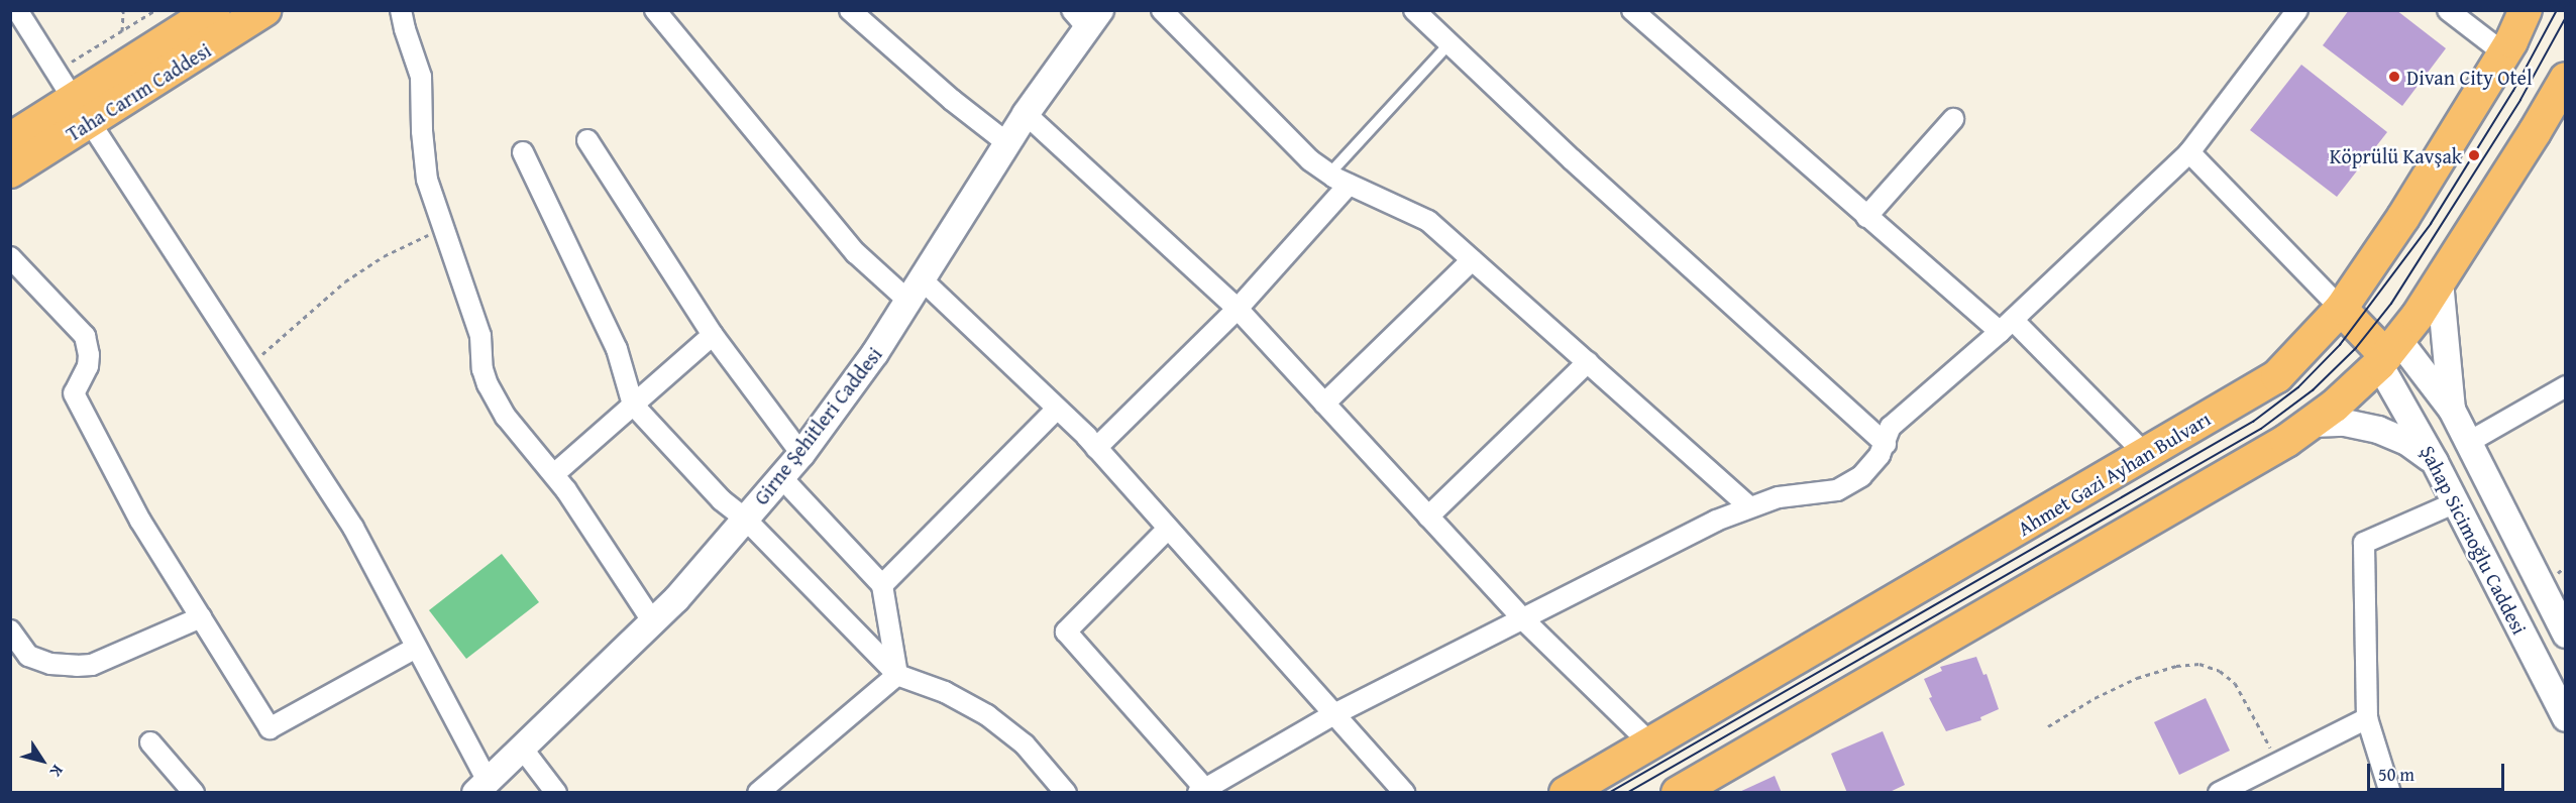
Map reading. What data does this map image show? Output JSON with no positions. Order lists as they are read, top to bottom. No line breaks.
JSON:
{"streets":{"main road":["Taha Carım Caddesi","Ahmet Gazi Ayhan Bulvarı"],"street":["Girne Şehitleri Caddesi","Şahap Sicimoğlu Caddesi"]},"places":["Divan City Otel","Köprülü Kavşak"],"scale_bar":"50 m","north":"bottom right"}
